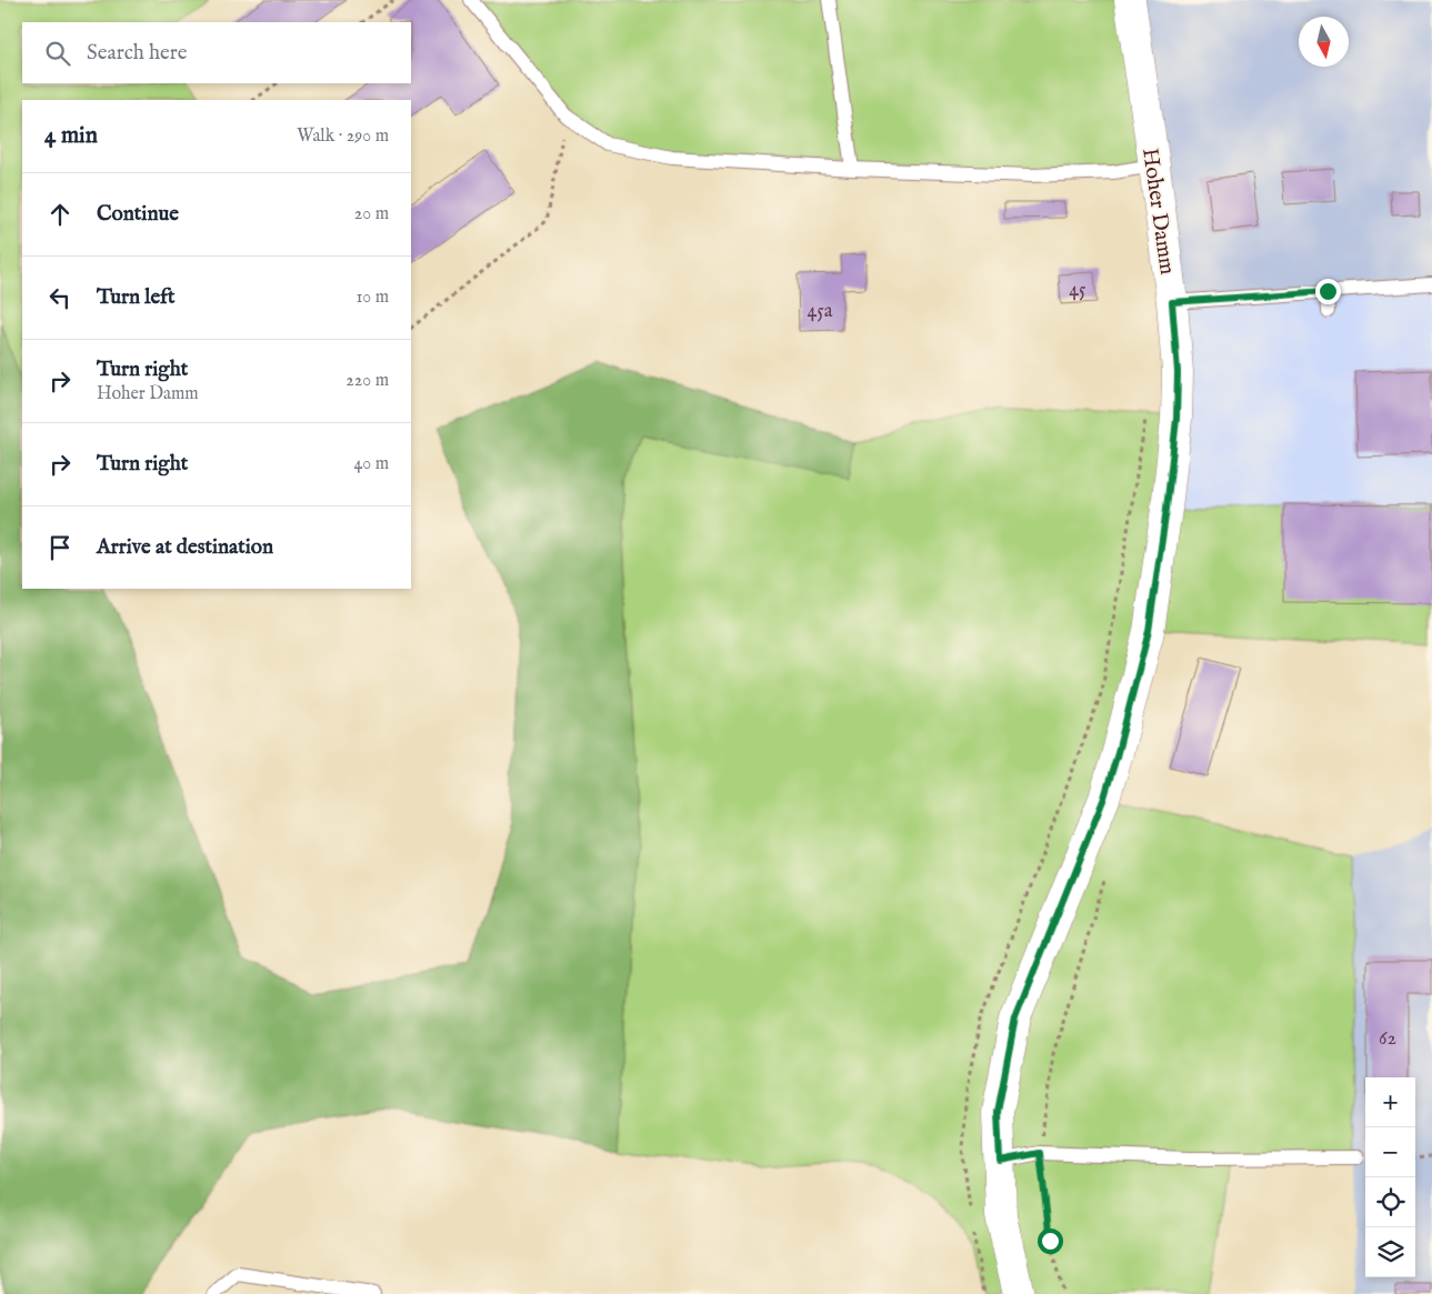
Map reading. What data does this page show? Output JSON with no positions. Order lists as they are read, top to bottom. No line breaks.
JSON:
{"streets":{"main road":["Hoher Damm"]},"house_numbers":["45","45a","62"],"north":"bottom","page":{"search":"Search here","heading":["4 min","Walk · 290 m"],"list":[["Continue","20 m"],["Turn left","10 m"],["Turn right","Hoher Damm","220 m"],["Turn right","40 m"],"Arrive at destination"],"map_buttons":["+","−"]}}
